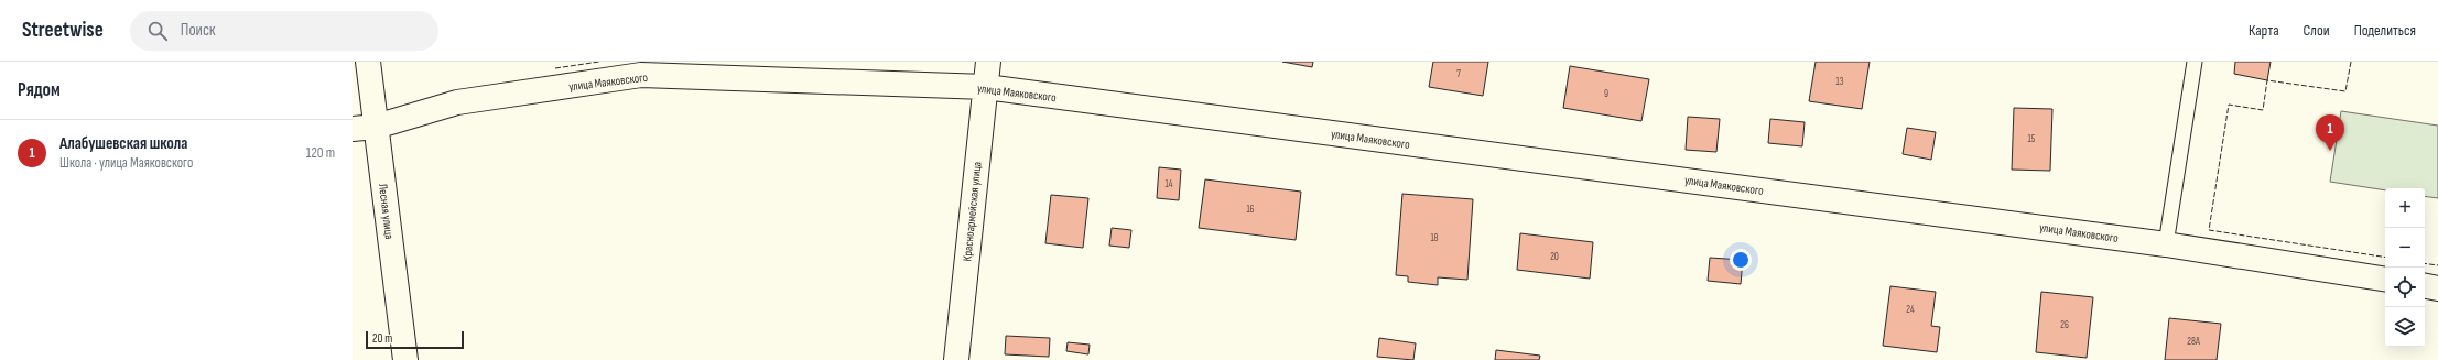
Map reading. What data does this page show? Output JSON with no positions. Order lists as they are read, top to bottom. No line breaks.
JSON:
{"streets":{"street":["улица Маяковского","Лесная улица","Красноармейская улица"]},"crossings":[["улица Маяковского","Лесная улица"],["улица Маяковского","Красноармейская улица"]],"house_numbers":["7","13","9","15","14","16","18","20","24","26","28А"],"scale_bar":"20 m","page":{"header":"Streetwise","search":"Поиск","nav":["Карта","Слои","Поделиться"],"heading":"Рядом","pins":"1","list":[{"mark":"1","name":"Алабушевская школа","note":"Школа · улица Маяковского","value":"120 m"}],"map_buttons":["+","−"],"scale":"20 m"}}
